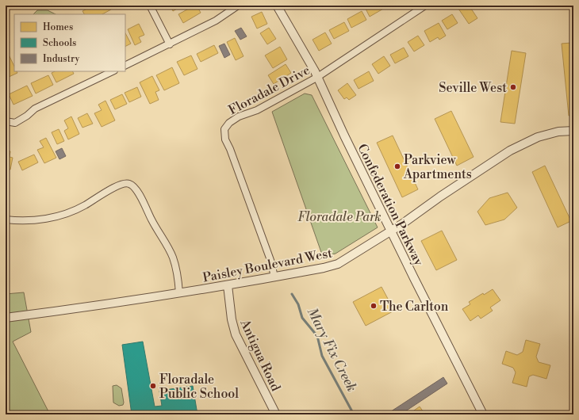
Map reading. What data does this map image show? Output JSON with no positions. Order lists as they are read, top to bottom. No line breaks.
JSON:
{"streets":{"street":["Floradale Drive","Confederation Parkway","Paisley Boulevard West","Antigua Road"]},"crossings":[["Floradale Drive","Confederation Parkway"],["Floradale Drive","Paisley Boulevard West"],["Confederation Parkway","Paisley Boulevard West"],["Paisley Boulevard West","Antigua Road"]],"water":["Mary Fix Creek"],"parks":["Floradale Park"],"places":["Seville West","Parkview Apartments","The Carlton","Floradale Public School"],"legend":["Homes","Schools","Industry"]}
